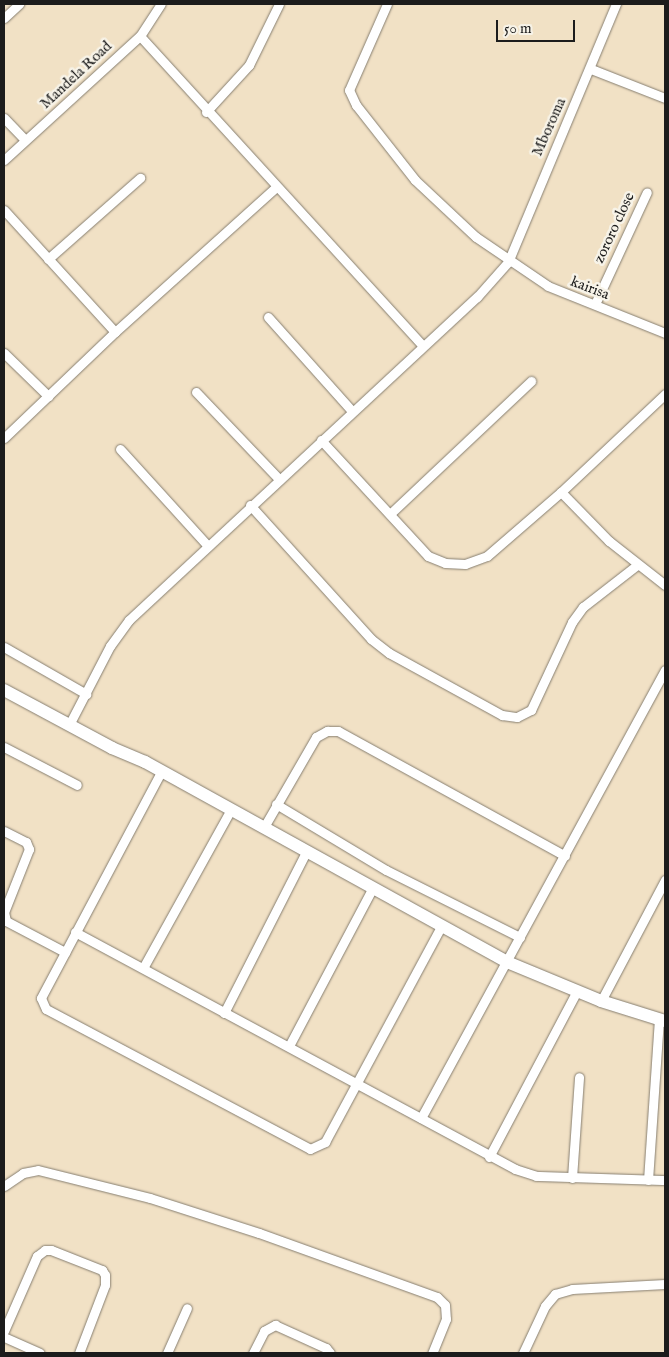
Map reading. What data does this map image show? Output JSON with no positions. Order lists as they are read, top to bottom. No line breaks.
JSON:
{"streets":{"street":["Mandela Road","Mboroma","zororo close","kairisa"]},"crossings":[["Mboroma","kairisa"],["zororo close","kairisa"]],"scale_bar":"50 m"}
